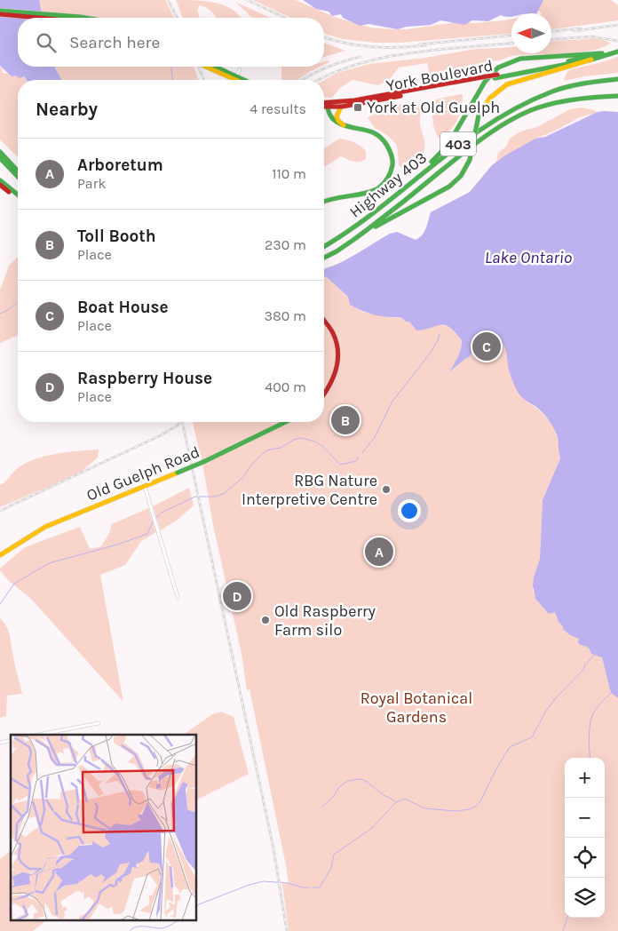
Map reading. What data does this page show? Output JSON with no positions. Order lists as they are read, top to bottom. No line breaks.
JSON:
{"streets":{"main road":["York Boulevard","403","Highway 403","Old Guelph Road"]},"water":["Lake Ontario"],"parks":["Royal Botanical Gardens"],"places":{"transit":["York at Old Guelph"],"other":["RBG Nature Interpretive Centre","Old Raspberry Farm silo"]},"north":"left","page":{"search":"Search here","heading":["Nearby","4 results"],"list":[{"mark":"A","name":"Arboretum","note":"Park","value":"110 m"},{"mark":"B","name":"Toll Booth","note":"Place","value":"230 m"},{"mark":"C","name":"Boat House","note":"Place","value":"380 m"},{"mark":"D","name":"Raspberry House","note":"Place","value":"400 m"}],"pins":["C","B","A","D"],"map_buttons":["+","−"]}}
